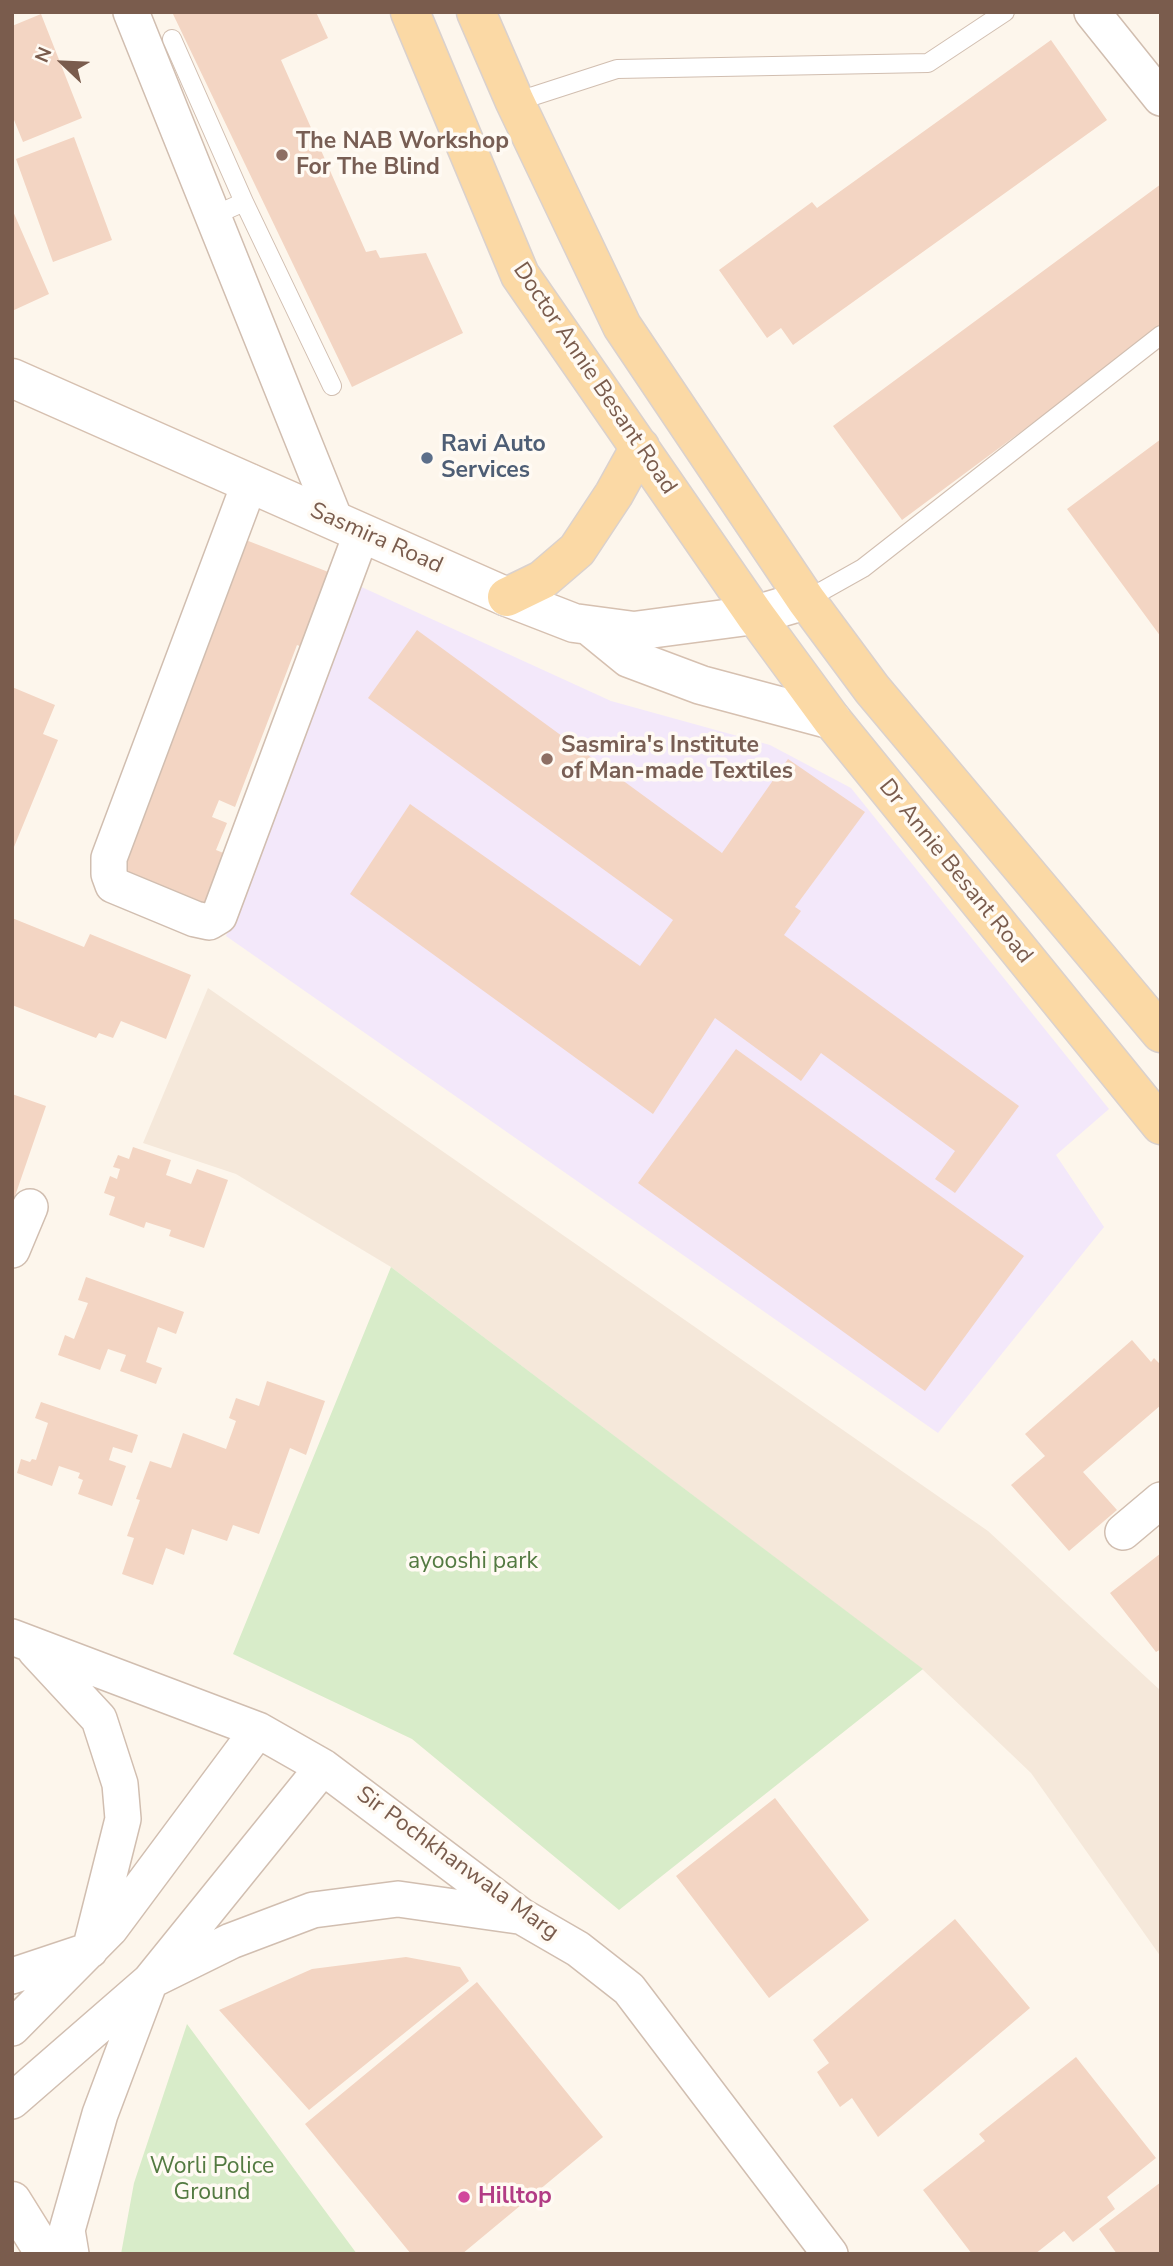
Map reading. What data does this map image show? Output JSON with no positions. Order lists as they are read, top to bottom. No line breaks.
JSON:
{"streets":{"main road":["Doctor Annie Besant Road","Dr Annie Besant Road"],"street":["Sasmira Road","Sir Pochkhanwala Marg"]},"crossings":[["Doctor Annie Besant Road","Sasmira Road"],["Doctor Annie Besant Road","Dr Annie Besant Road"],["Sasmira Road","Dr Annie Besant Road"]],"parks":["ayooshi park","Worli Police Ground"],"places":["The NAB Workshop For The Blind","Ravi Auto Services","Sasmira's Institute of Man-made Textiles","Hilltop"],"north":"top left"}
